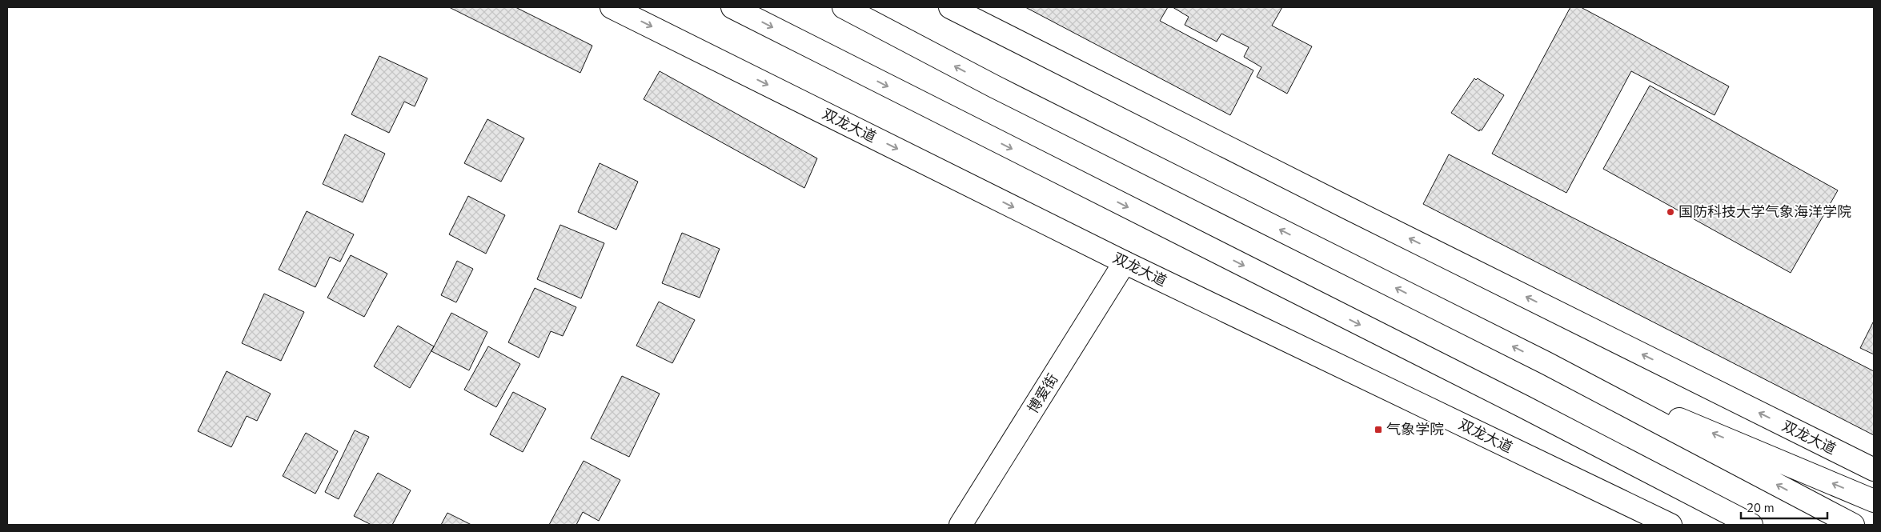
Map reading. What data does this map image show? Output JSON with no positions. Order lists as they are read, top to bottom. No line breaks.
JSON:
{"streets":{"main road":["双龙大道","博爱街"]},"crossings":[["双龙大道","博爱街"]],"places":{"other":["国防科技大学气象海洋学院"],"transit":["气象学院"]},"scale_bar":"20 m"}
